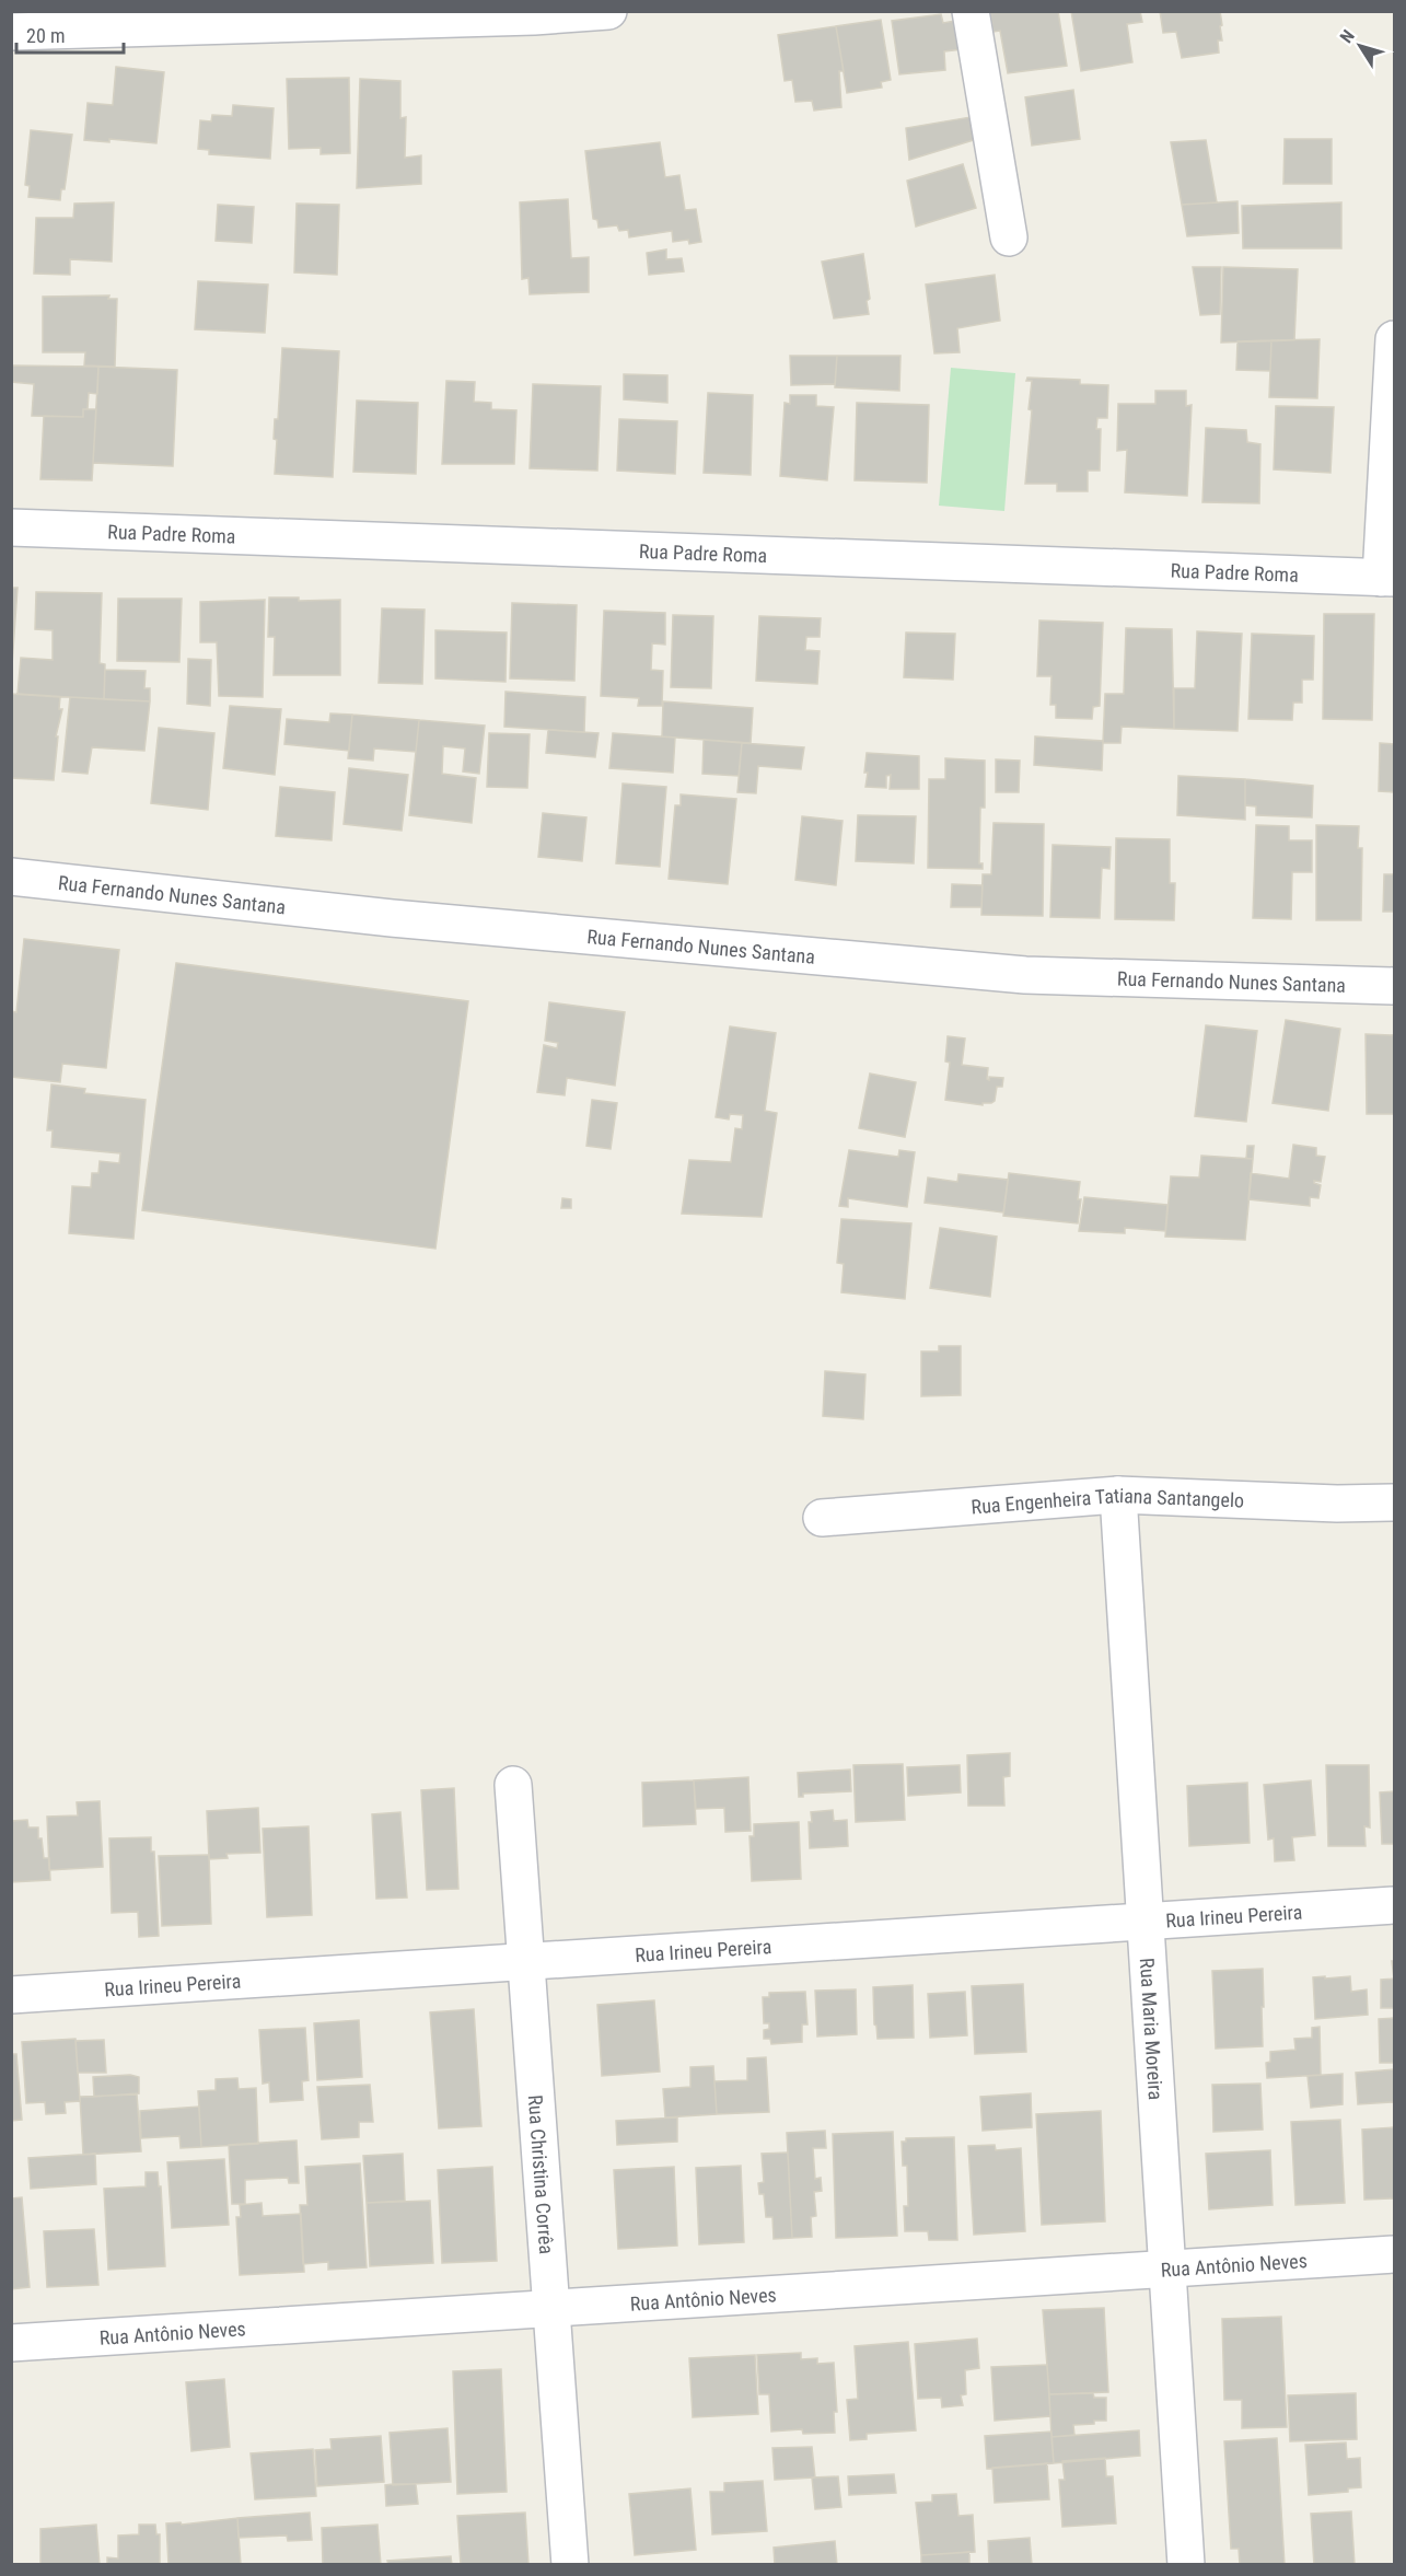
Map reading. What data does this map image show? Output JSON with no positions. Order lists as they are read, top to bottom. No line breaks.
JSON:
{"streets":{"street":["Rua Padre Roma","Rua Fernando Nunes Santana","Rua Engenheira Tatiana Santangelo","Rua Irineu Pereira","Rua Maria Moreira","Rua Christina Corrêa","Rua Antônio Neves"]},"crossings":[["Rua Engenheira Tatiana Santangelo","Rua Maria Moreira"],["Rua Irineu Pereira","Rua Maria Moreira"],["Rua Irineu Pereira","Rua Christina Corrêa"],["Rua Maria Moreira","Rua Antônio Neves"],["Rua Christina Corrêa","Rua Antônio Neves"]],"scale_bar":"20 m","north":"top left"}
